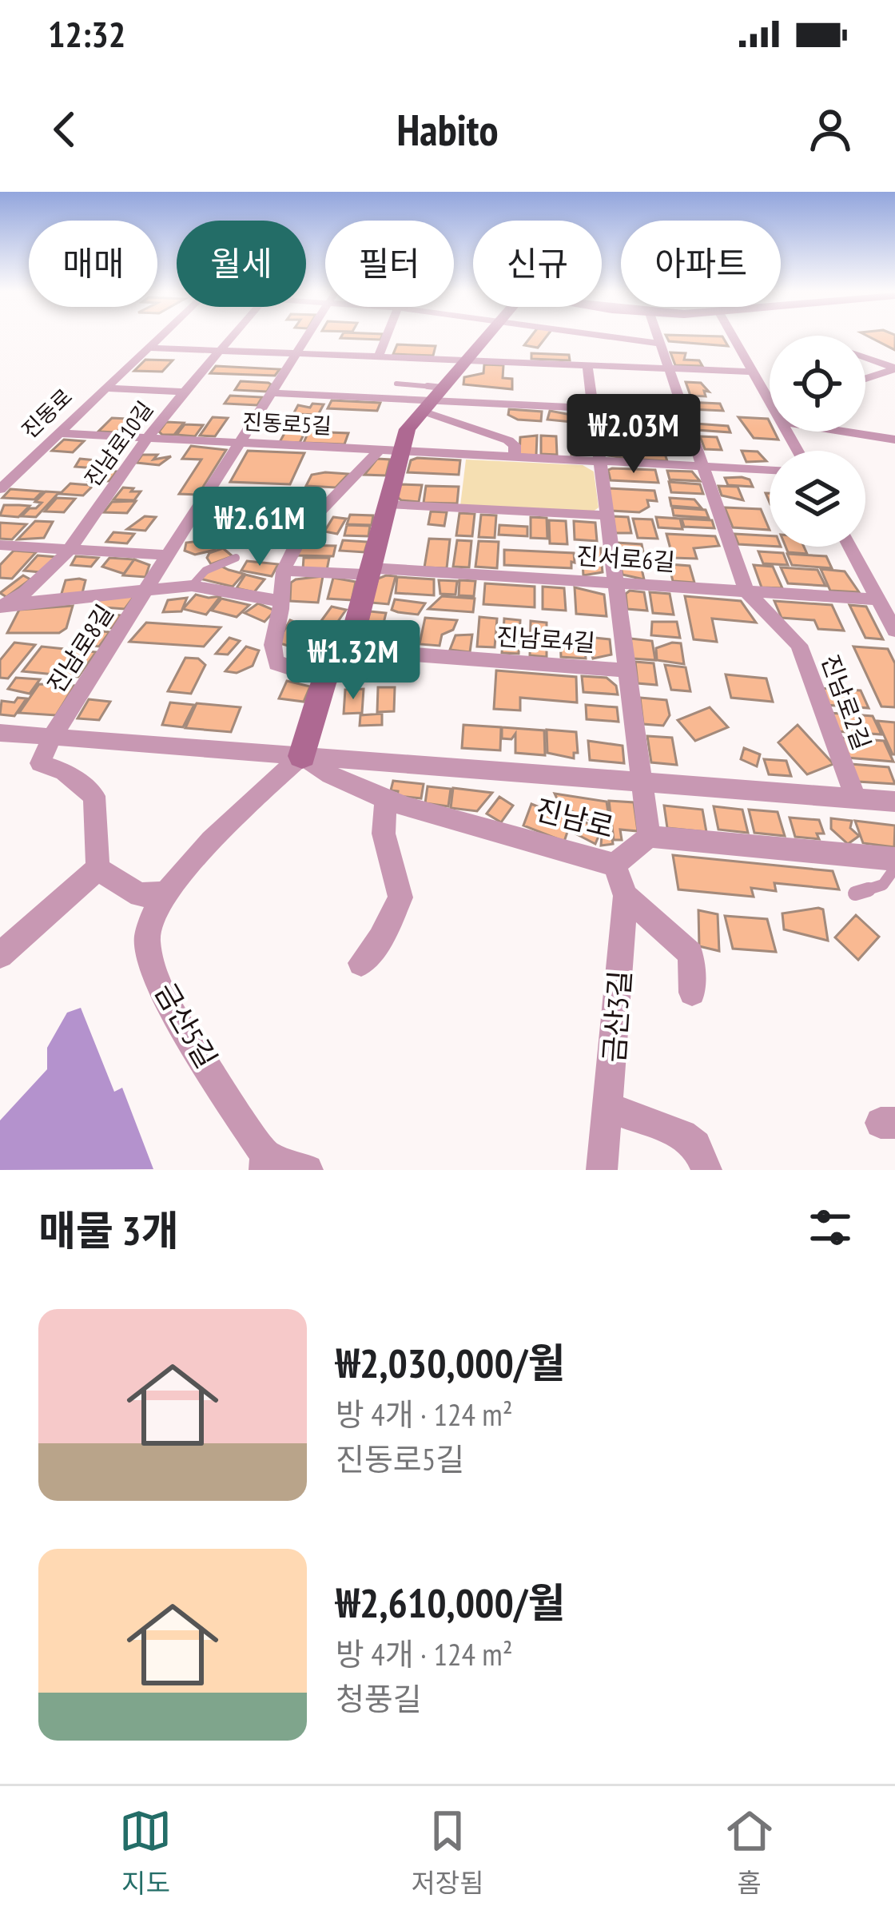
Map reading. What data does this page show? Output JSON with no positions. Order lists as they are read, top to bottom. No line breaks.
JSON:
{"streets":{"street":["진동로","진동로5길","진남로10길","진서로6길","진남로4길","진남로8길","진남로2길","진남로","금산3길","금산5길"]},"crossings":[["진동로","진동로5길"],["진동로5길","진남로10길"],["진동로5길","진남로4길"],["진동로5길","진남로8길"],["진동로5길","진남로2길"],["진남로10길","진남로8길"],["진서로6길","진남로4길"],["진서로6길","진남로2길"],["진남로4길","진남로"],["진남로8길","진남로"],["진남로2길","진남로"],["진남로","금산3길"],["진남로","금산5길"]],"page":{"status":"12:32","header":"Habito","chip":["매매","월세","필터","신규","아파트"],"price":["₩2.03M","₩2.61M","₩1.32M"],"heading":"매물 3개","list":[{"name":"₩2,030,000/월","note":"방 4개 · 124 m² · 진동로5길"},{"name":"₩2,610,000/월","note":"방 4개 · 124 m² · 청풍길"}],"tabs":["지도","저장됨","홈"]}}
